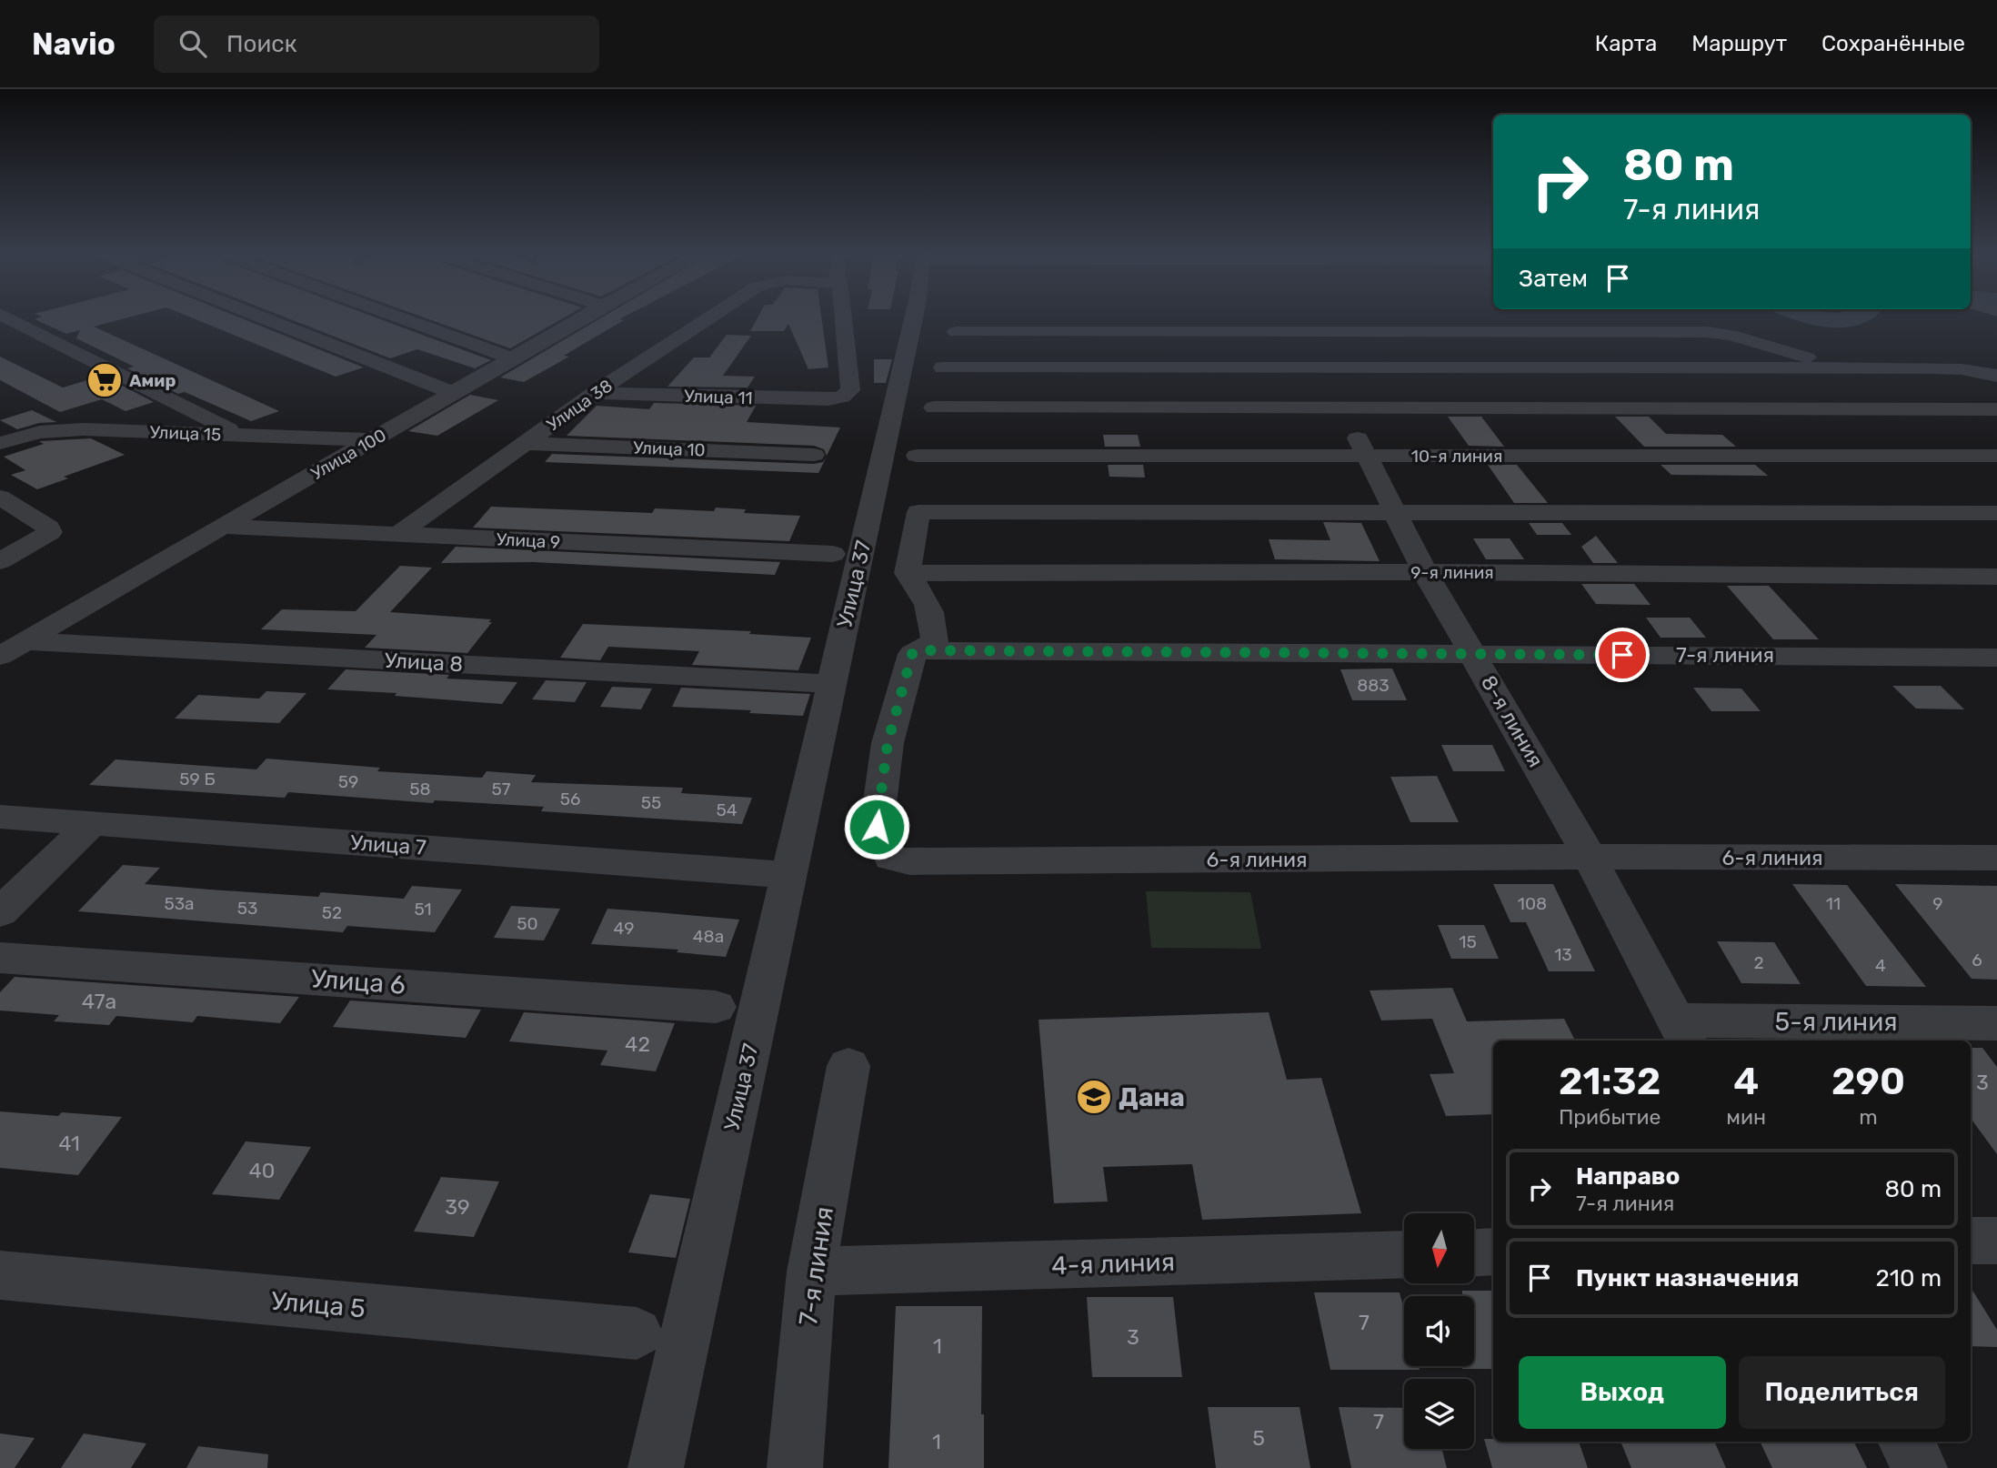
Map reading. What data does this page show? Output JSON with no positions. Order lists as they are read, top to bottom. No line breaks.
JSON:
{"streets":{"street":["Улица 11","Улица 38","Улица 15","Улица 10","Улица 100","10-я линия","Улица 9","9-я линия","Улица 37","7-я линия","Улица 8","8-я линия","Улица 7","6-я линия","Улица 6","5-я линия","4-я линия","Улица 5"]},"crossings":[["Улица 11","Улица 38"],["Улица 38","Улица 10"],["Улица 38","Улица 9"],["Улица 15","Улица 100"],["Улица 100","Улица 9"],["Улица 100","Улица 8"],["10-я линия","8-я линия"],["9-я линия","8-я линия"],["9-я линия","6-я линия"],["7-я линия","8-я линия"],["7-я линия","6-я линия"],["7-я линия","4-я линия"],["8-я линия","6-я линия"],["8-я линия","5-я линия"]],"places":{"supermarket":["Амир"],"school or university":["Дана"]},"house_numbers":["883","59 Б","59","58","57","56","55","54","53а","108","11","9","53","51","52","50","49","48а","15","13","6","2","4","47а","42","3","41","40","39","7","3","1","7","5","1"],"north":"bottom","page":{"header":"Navio","search":"Поиск","nav":["Карта","Маршрут","Сохранённые"],"turn":["80 m","7-я линия"],"then":"Затем","eta":["21:32","Прибытие","4","мин","290","m"],"list":[{"name":"Направо","note":"7-я линия","value":"80 m"},{"name":"Пункт назначения","value":"210 m"}],"buttons":["Выход","Поделиться"]}}
